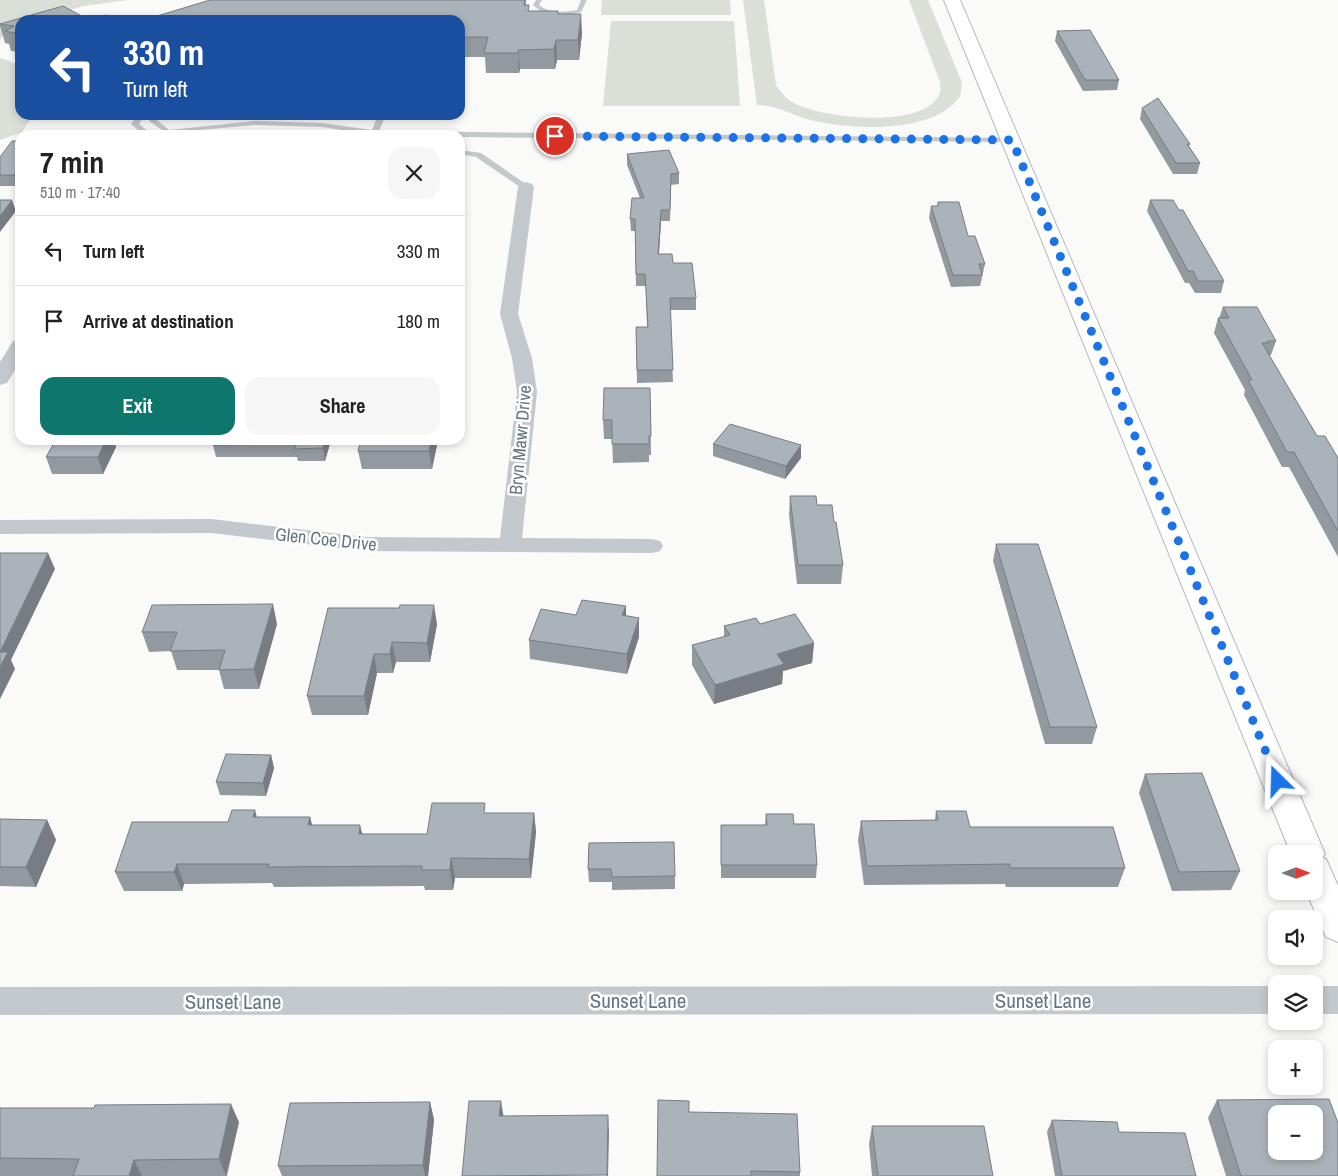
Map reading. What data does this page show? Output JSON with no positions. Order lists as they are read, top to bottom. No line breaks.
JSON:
{"streets":{"street":["Bryn Mawr Drive","Glen Coe Drive","Sunset Lane"]},"crossings":[["Bryn Mawr Drive","Glen Coe Drive"]],"north":"right","page":{"turn":["330 m","Turn left"],"heading":["7 min","510 m · 17:40"],"list":[{"name":"Turn left","value":"330 m"},{"name":"Arrive at destination","value":"180 m"}],"buttons":["Exit","Share"],"map_buttons":["+","−"]}}
